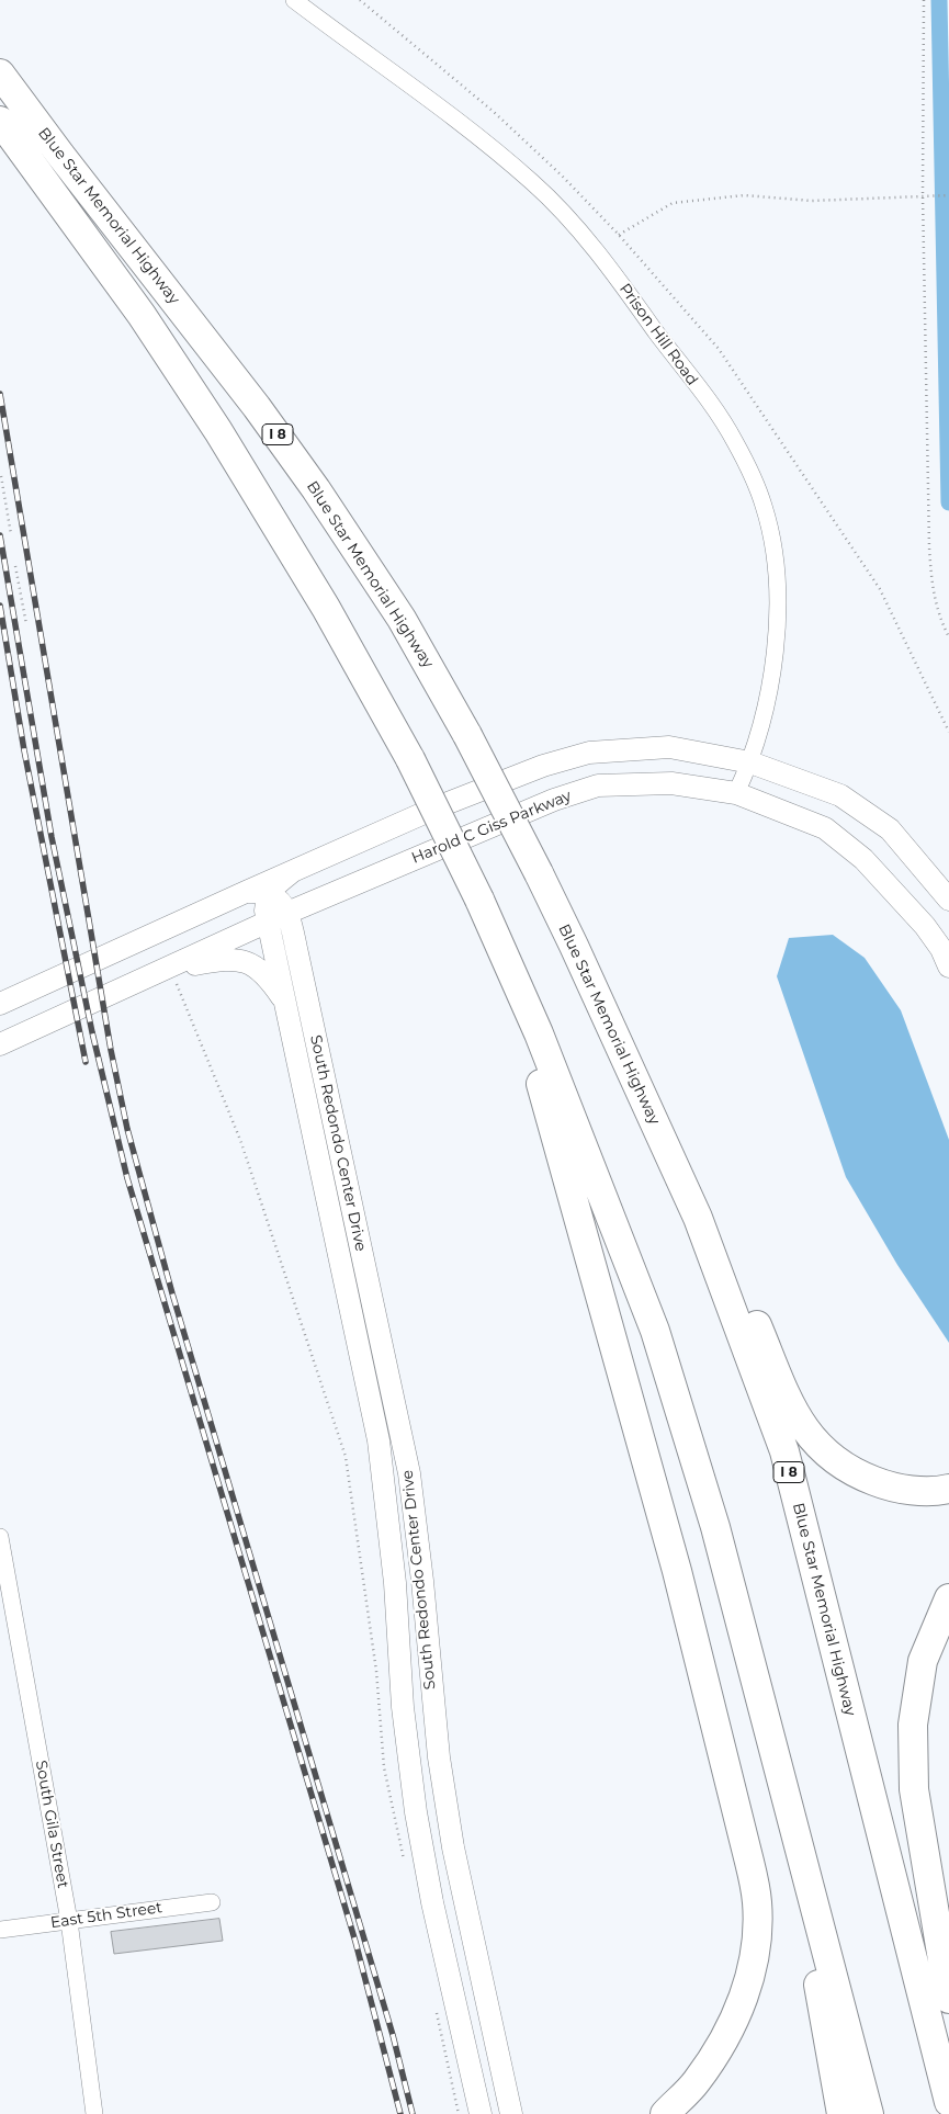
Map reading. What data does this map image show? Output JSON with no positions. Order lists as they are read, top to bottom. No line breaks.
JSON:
{"streets":{"highway":["Blue Star Memorial Highway","I 8"],"main road":["Harold C Giss Parkway","South Redondo Center Drive"],"street":["Prison Hill Road","South Gila Street","East 5th Street"]},"crossings":[["Prison Hill Road","Harold C Giss Parkway"],["Harold C Giss Parkway","South Redondo Center Drive"],["South Gila Street","East 5th Street"]]}
